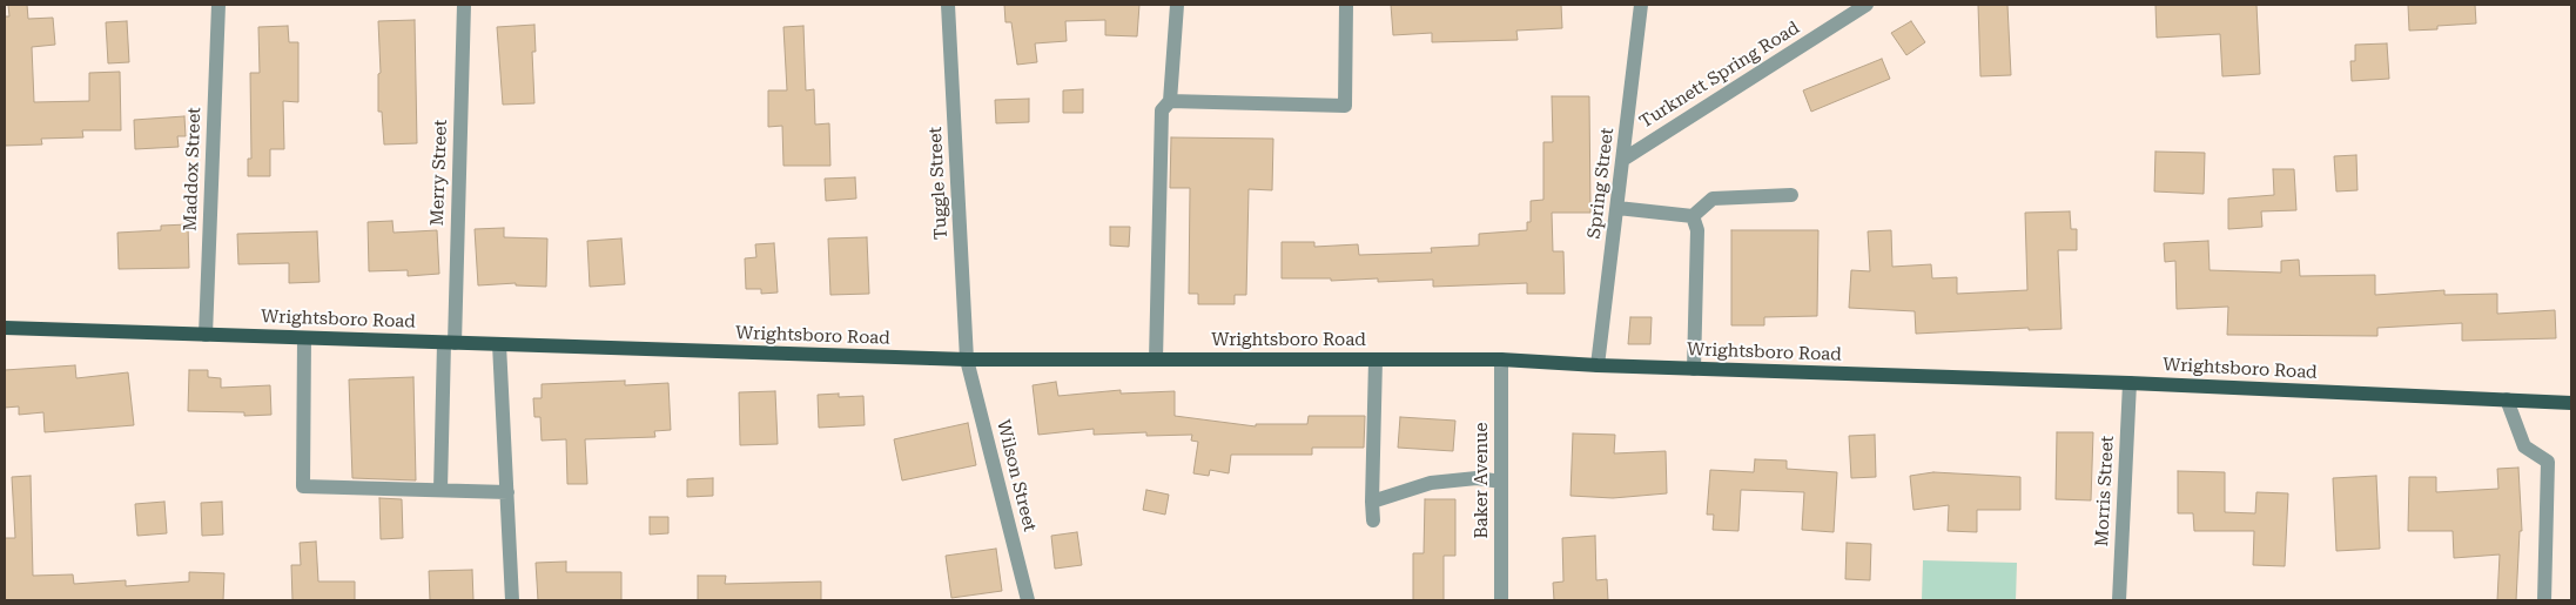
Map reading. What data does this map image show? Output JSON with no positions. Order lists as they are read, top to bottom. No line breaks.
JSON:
{"streets":{"main road":["Wrightsboro Road"],"street":["Turknett Spring Road","Maddox Street","Merry Street","Tuggle Street","Spring Street","Wilson Street","Baker Avenue","Morris Street"]},"crossings":[["Turknett Spring Road","Spring Street"],["Maddox Street","Wrightsboro Road"],["Merry Street","Wrightsboro Road"],["Tuggle Street","Wrightsboro Road"],["Tuggle Street","Wilson Street"],["Spring Street","Wrightsboro Road"],["Wrightsboro Road","Wilson Street"],["Wrightsboro Road","Baker Avenue"],["Wrightsboro Road","Morris Street"]]}
